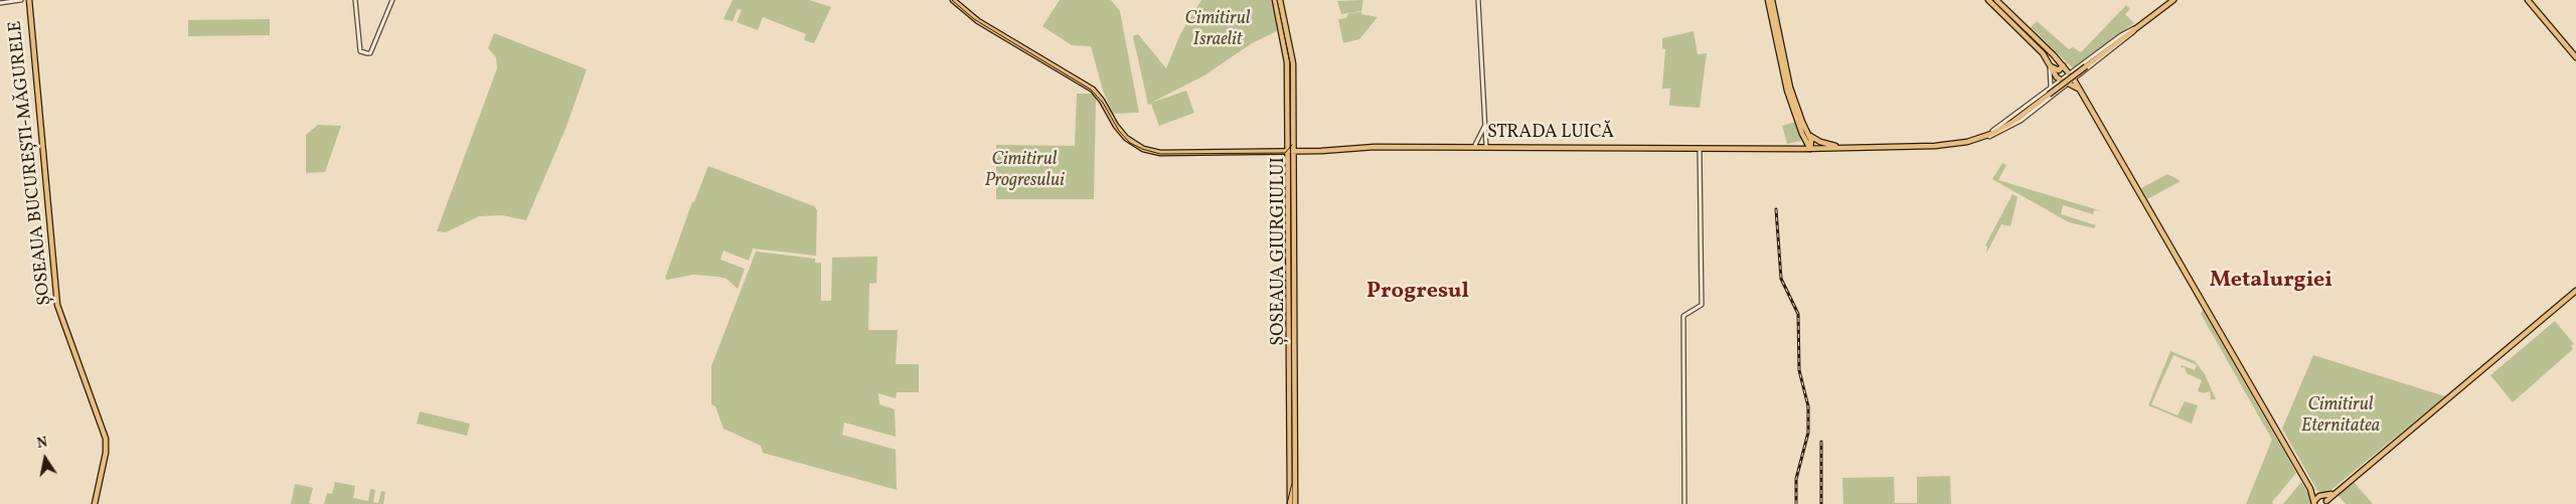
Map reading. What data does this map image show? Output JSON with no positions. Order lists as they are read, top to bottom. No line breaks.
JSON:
{"streets":{"main road":["STRADA LUICĂ","ȘOSEAUA BUCUREȘTI-MĂGURELE","ȘOSEAUA GIURGIULUI"]},"crossings":[["STRADA LUICĂ","ȘOSEAUA GIURGIULUI"]],"districts":["Metalurgiei","Progresul"],"parks":["Cimitirul Israelit","Cimitirul Progresului","Cimitirul Eternitatea"],"north":"top"}
